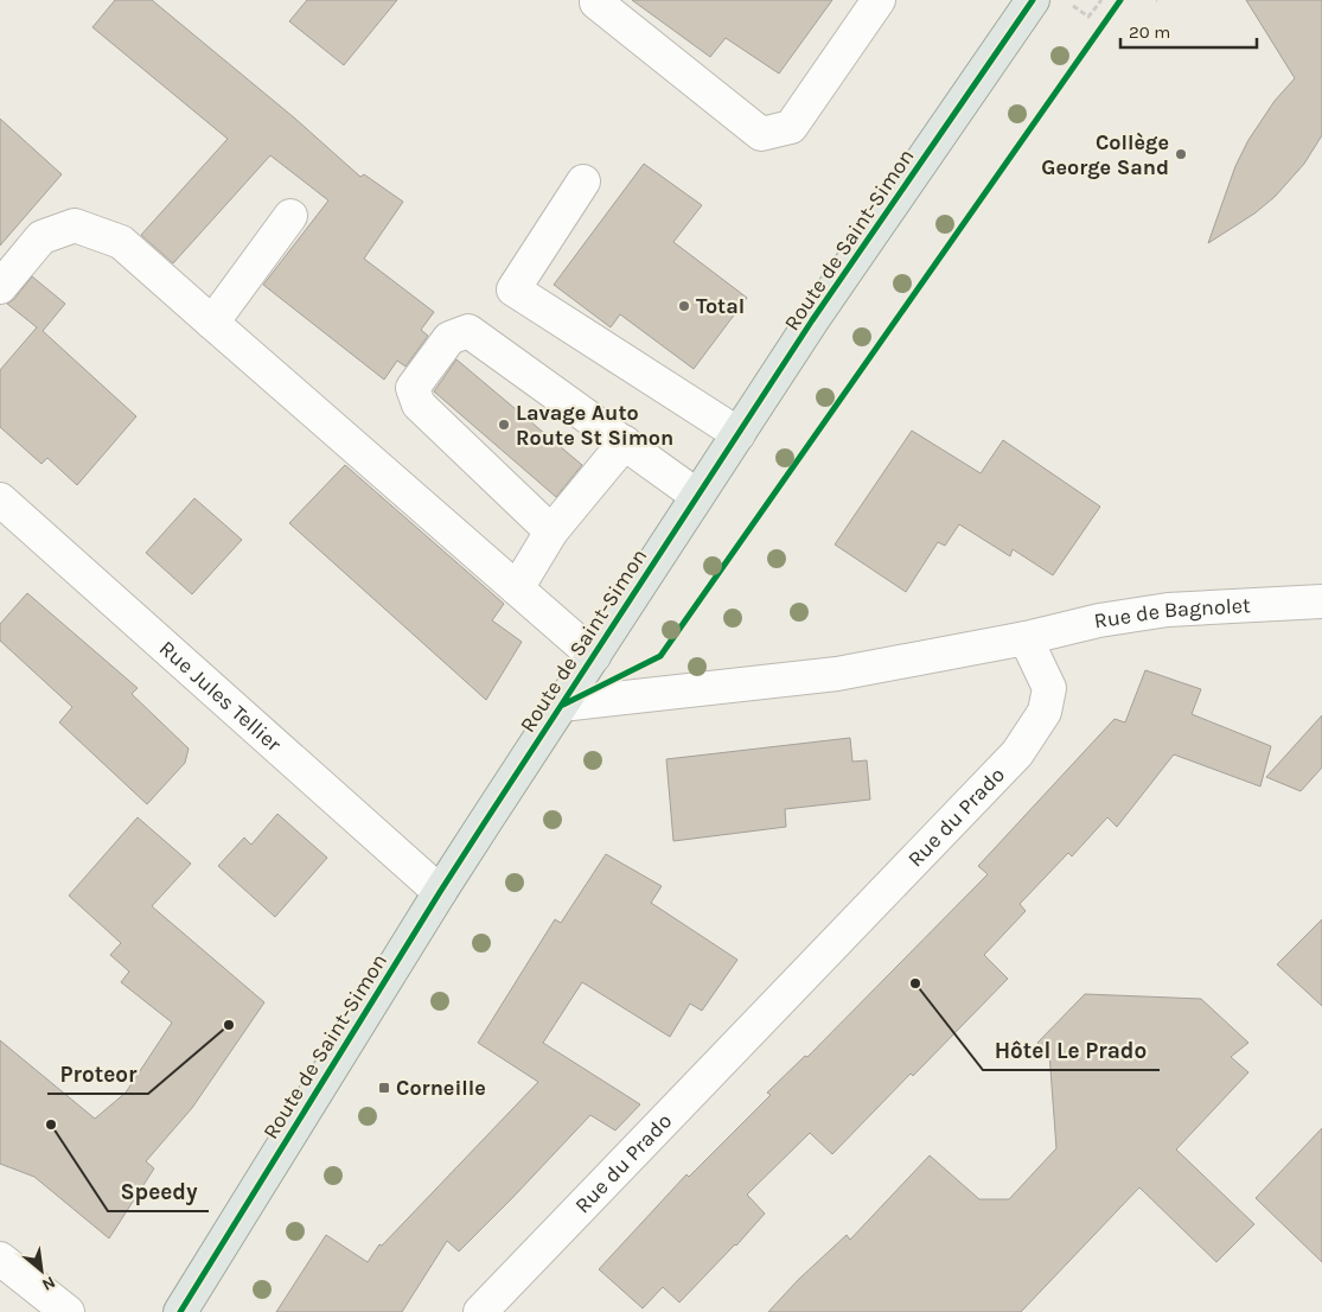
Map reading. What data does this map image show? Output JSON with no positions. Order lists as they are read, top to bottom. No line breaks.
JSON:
{"streets":{"main road":["Route de Saint-Simon"],"street":["Rue de Bagnolet","Rue Jules Tellier","Rue du Prado"]},"crossings":[["Route de Saint-Simon","Rue Jules Tellier"],["Rue de Bagnolet","Rue du Prado"]],"places":{"other":["Collège George Sand","Total","Lavage Auto Route St Simon","Hôtel Le Prado","Proteor","Speedy"],"transit":["Corneille"]},"scale_bar":"20 m","north":"bottom right"}
